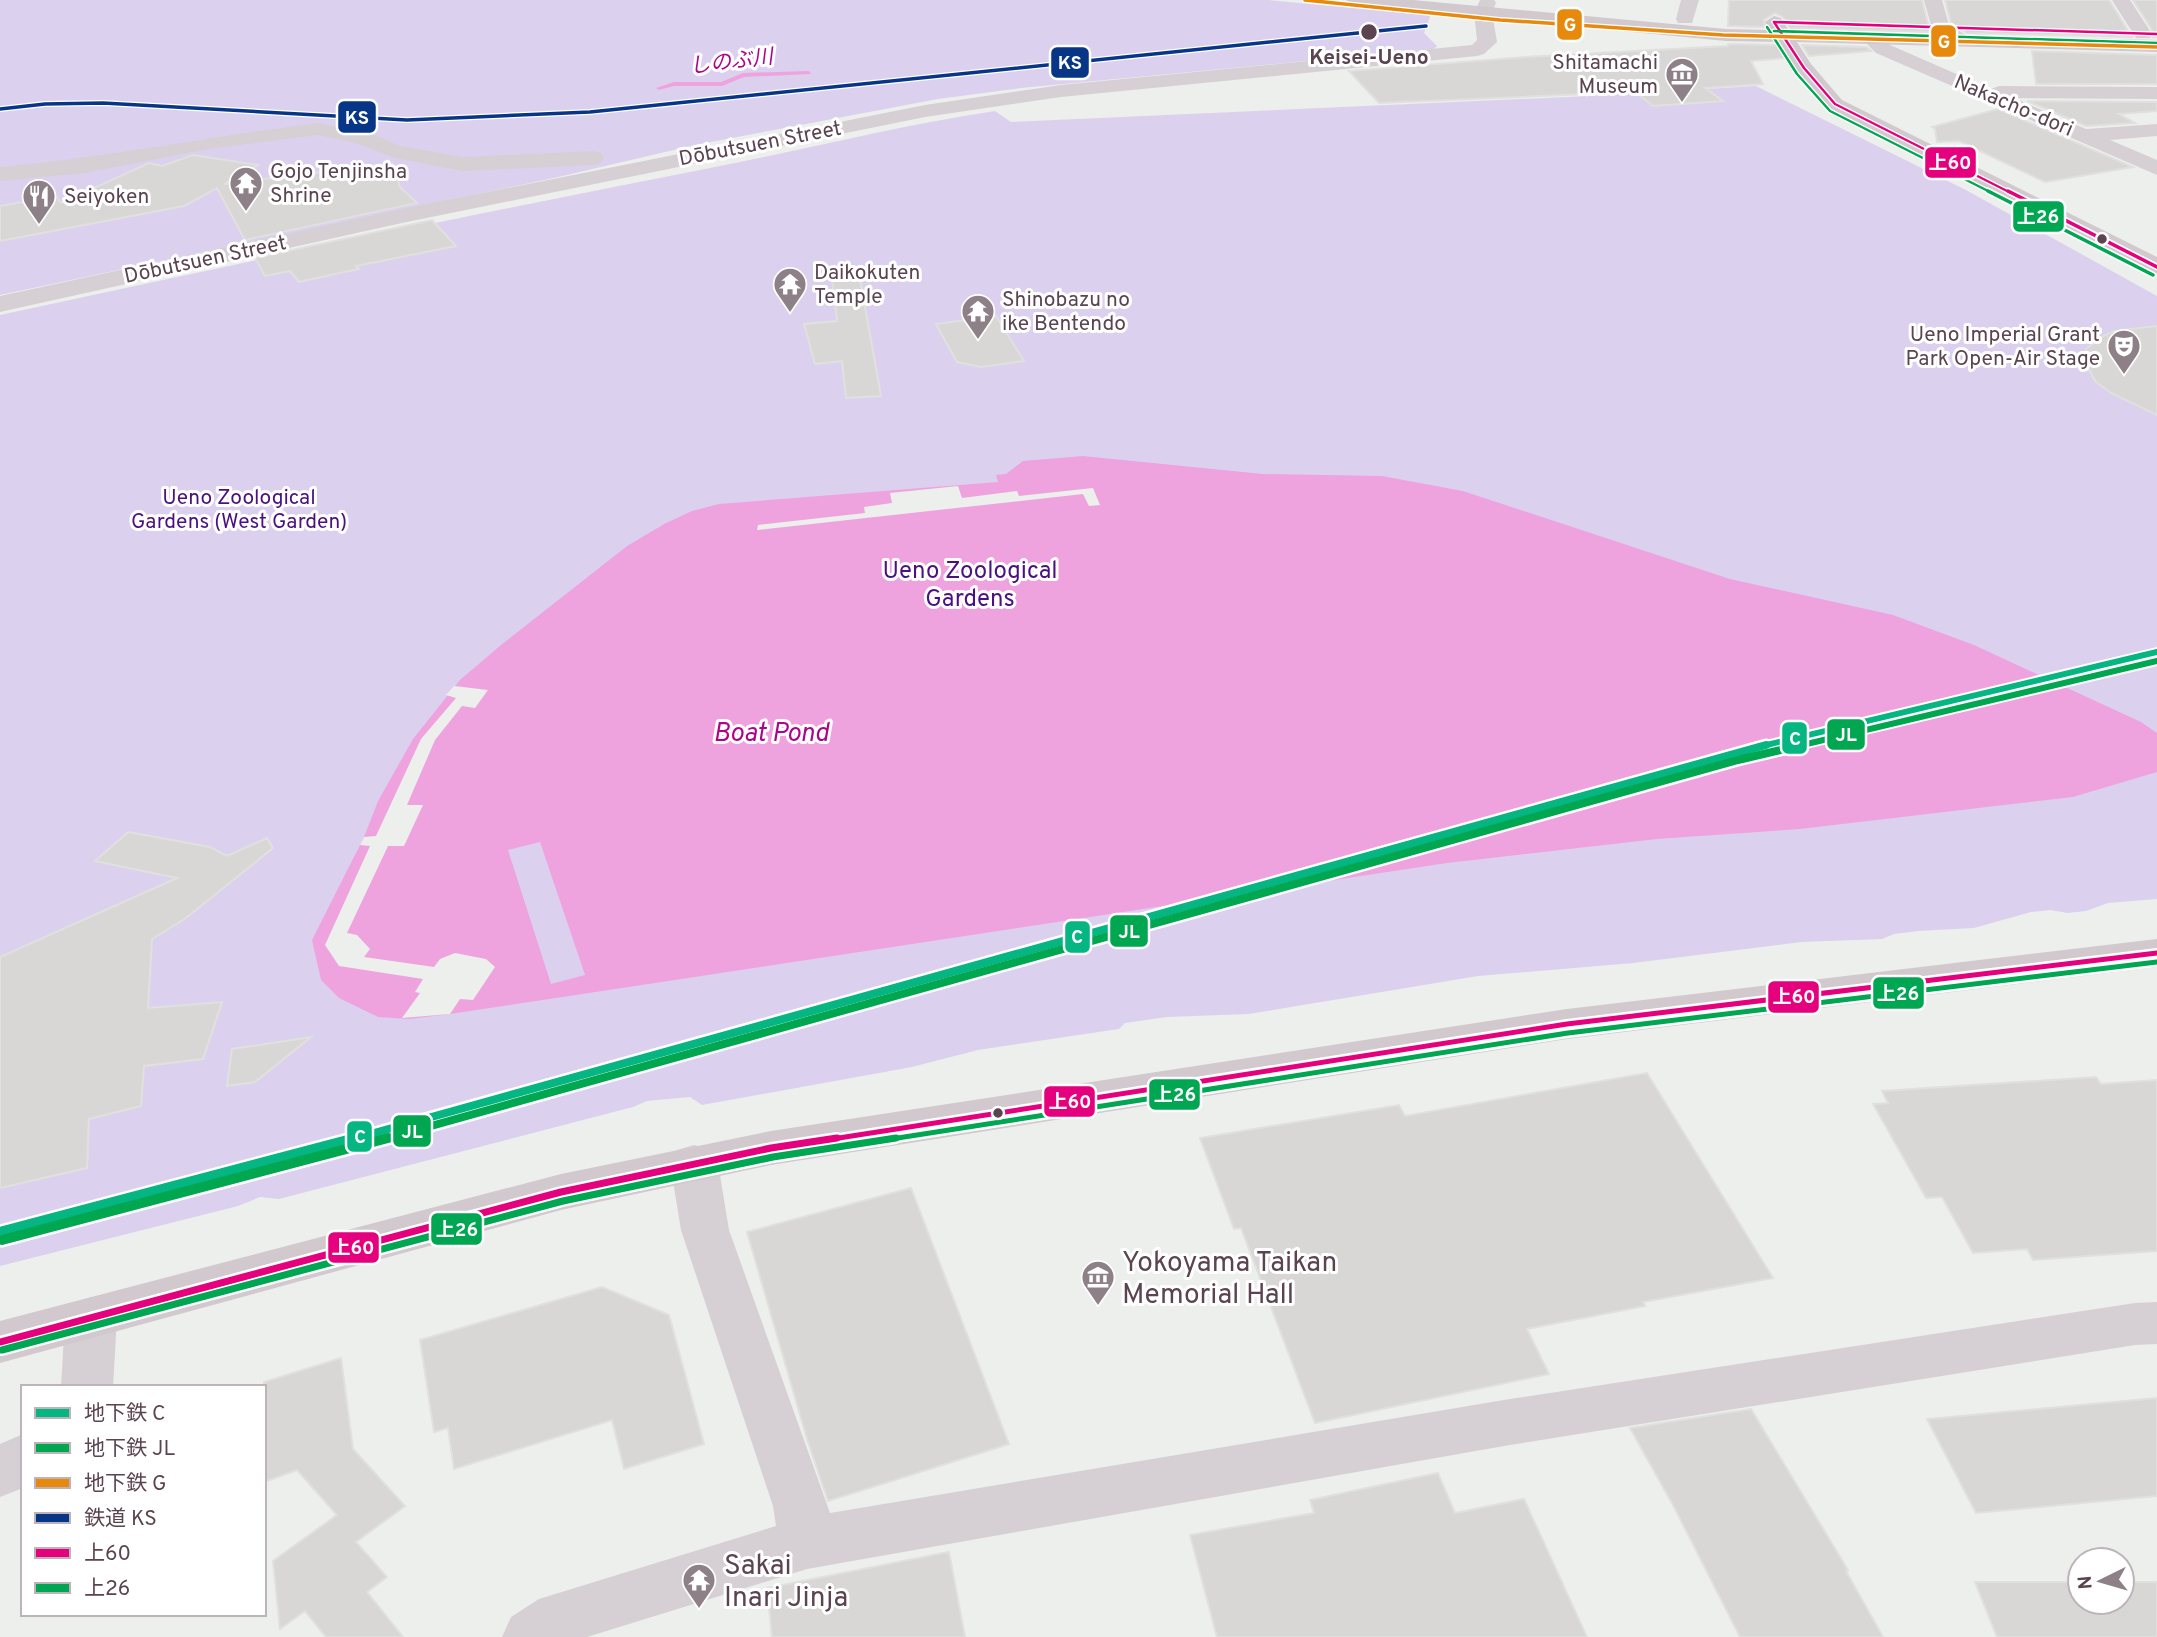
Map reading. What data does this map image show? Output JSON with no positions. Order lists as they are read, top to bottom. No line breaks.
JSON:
{"streets":{"street":["Nakacho-dori","Dōbutsuen Street"]},"water":["しのぶ川","Boat Pond"],"parks":["Ueno Zoological Gardens (West Garden)","Ueno Zoological Gardens"],"places":{"other":["Keisei-Ueno"],"museum":["Shitamachi Museum","Yokoyama Taikan Memorial Hall"],"temple":["Gojo Tenjinsha Shrine","Daikokuten Temple","Shinobazu no ike Bentendo","Sakai Inari Jinja"],"restaurant":["Seiyoken"],"theatre":["Ueno Imperial Grant Park Open-Air Stage"]},"lines":["metro line G","transit line 上60","rail line KS","transit line 上26","metro line C","metro line JL"],"legend":["地下鉄 C","地下鉄 JL","地下鉄 G","鉄道 KS","上60","上26"],"north":"left"}
